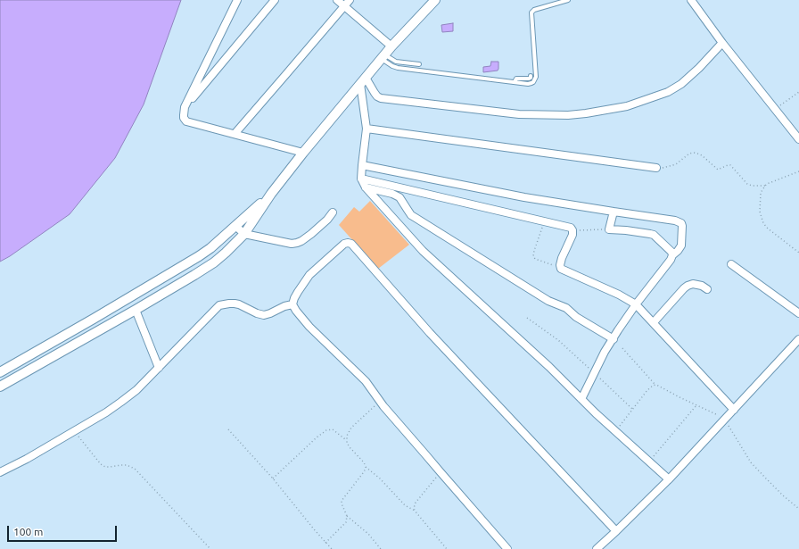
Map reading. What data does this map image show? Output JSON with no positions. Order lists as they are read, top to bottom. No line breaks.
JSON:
{"scale_bar":"100 m"}
